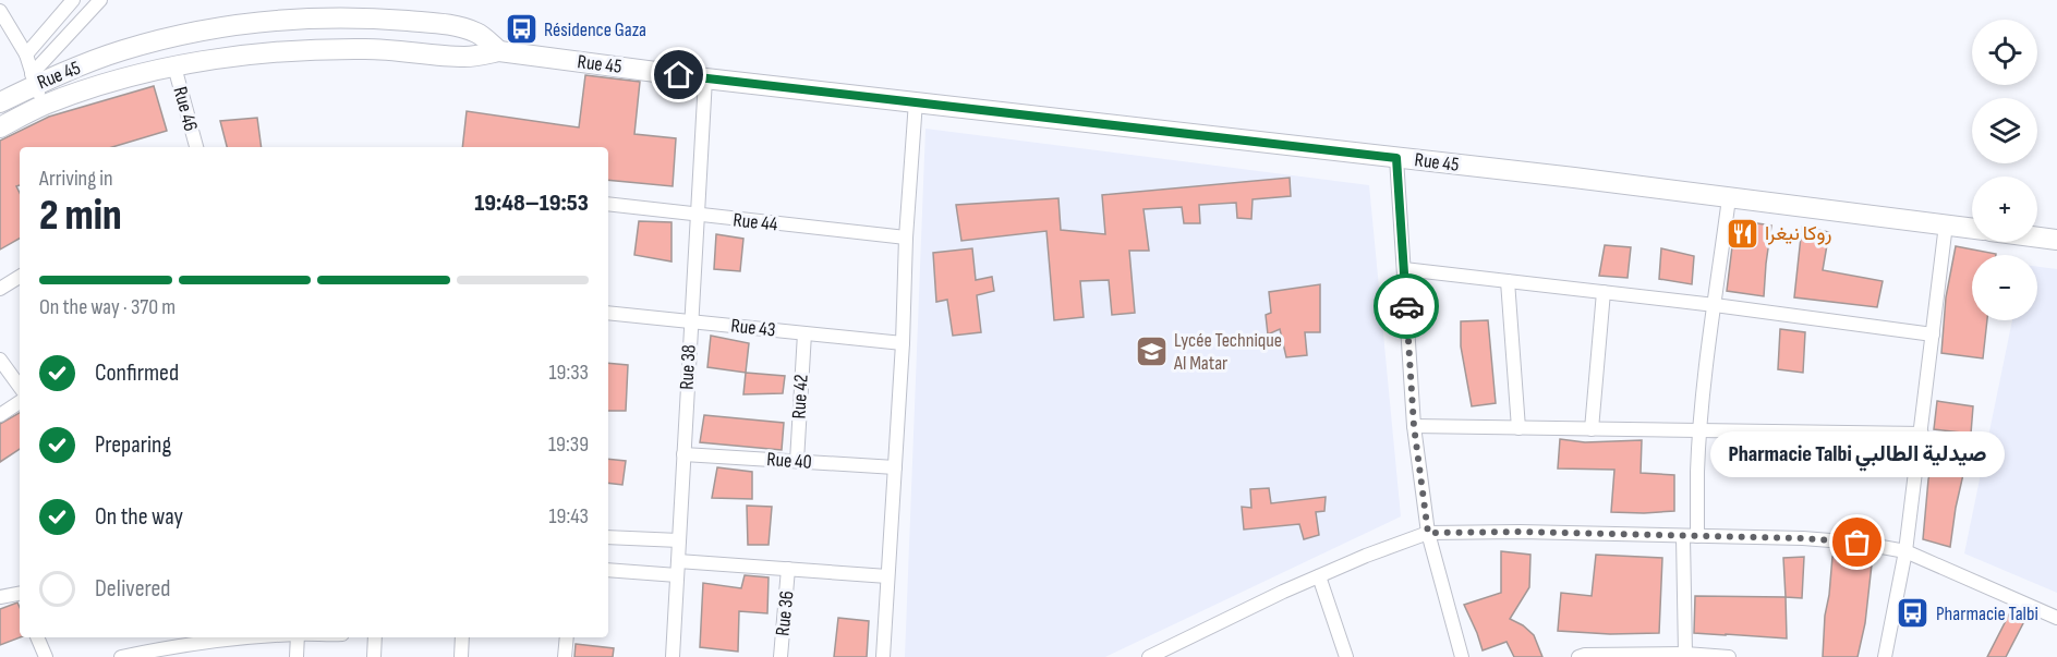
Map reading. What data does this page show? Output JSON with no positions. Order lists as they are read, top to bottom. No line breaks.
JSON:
{"streets":{"street":["Rue 45","Rue 46","Rue 44","Rue 43","Rue 38","Rue 42","Rue 40","Rue 36"]},"crossings":[["Rue 45","Rue 46"],["Rue 45","Rue 38"],["Rue 44","Rue 38"],["Rue 43","Rue 38"],["Rue 43","Rue 42"],["Rue 38","Rue 40"],["Rue 42","Rue 40"]],"places":{"bus stop":["Résidence Gaza","Pharmacie Talbi"],"restaurant":["روكا نيغرا"],"school or university":["Lycée Technique Al Matar"],"other":["Pharmacie Talbi صيدلية الطالبي"]},"page":{"map_buttons":["+","−"],"heading":["2 min","Arriving in","19:48–19:53"],"bar":"On the way · 370 m","list":[["Confirmed","19:33"],["Preparing","19:39"],["On the way","19:43"],"Delivered"],"bubble":"Pharmacie Talbi صيدلية الطالبي"}}
